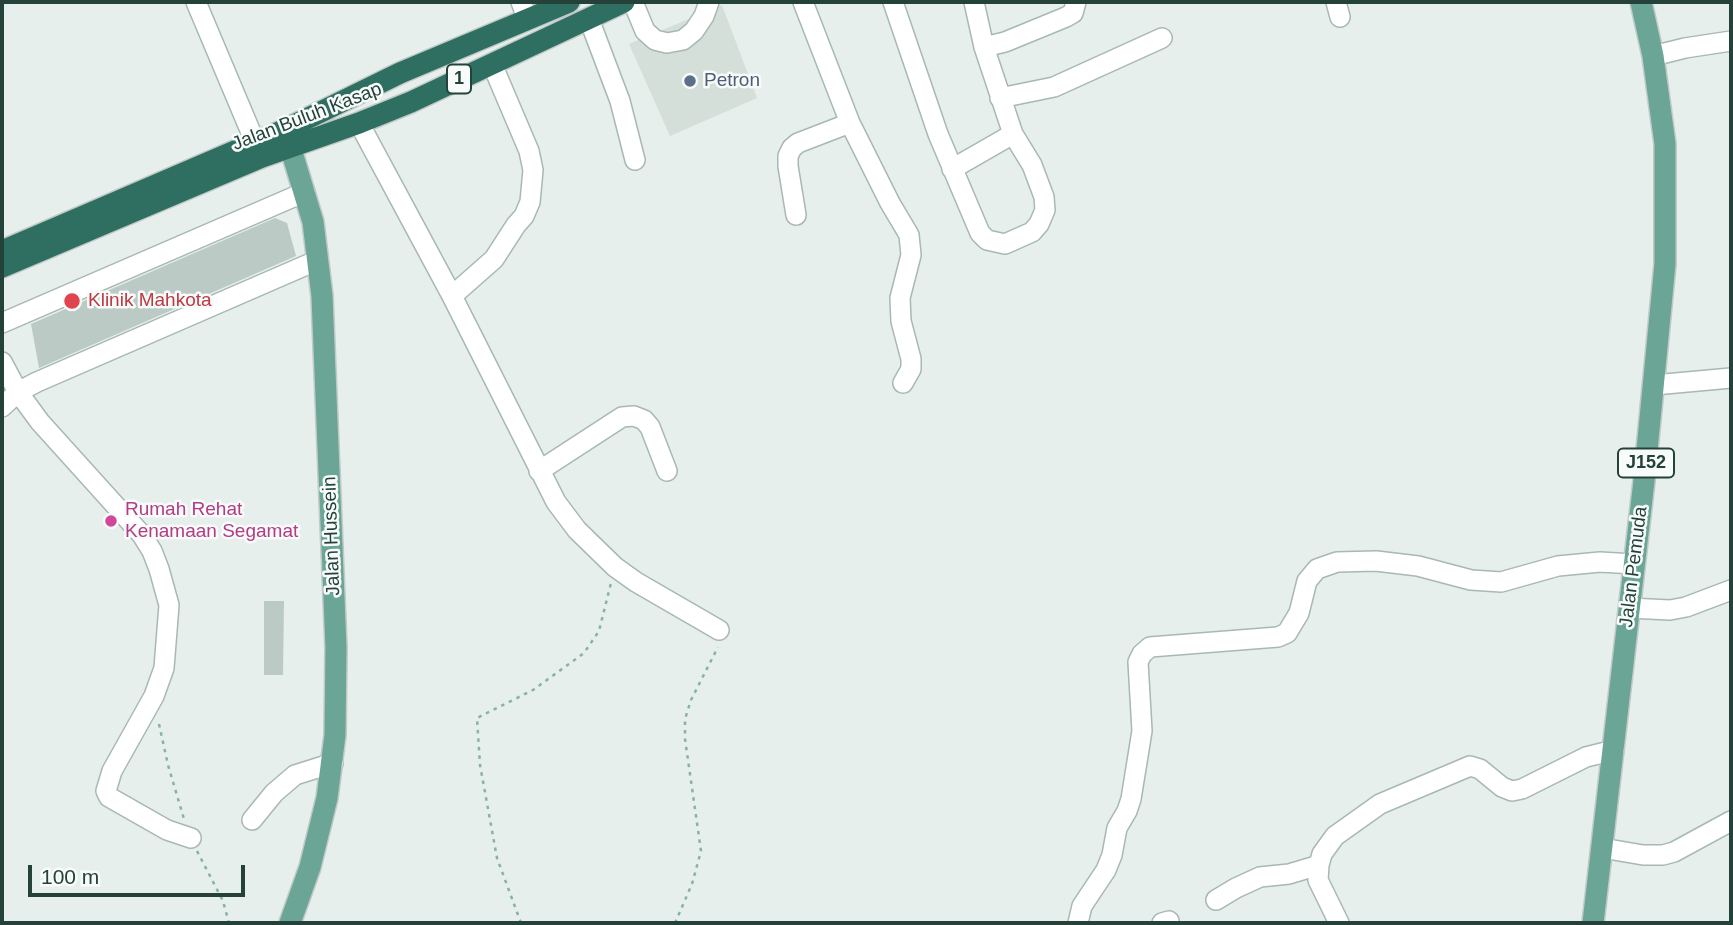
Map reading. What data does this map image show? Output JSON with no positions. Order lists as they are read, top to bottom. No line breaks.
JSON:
{"streets":{"highway":["1","Jalan Buluh Kasap"],"main road":["J152","Jalan Hussein","Jalan Pemuda"]},"crossings":[["Jalan Buluh Kasap","Jalan Hussein"]],"places":["Petron","Klinik Mahkota","Rumah Rehat Kenamaan Segamat"],"scale_bar":"100 m"}
